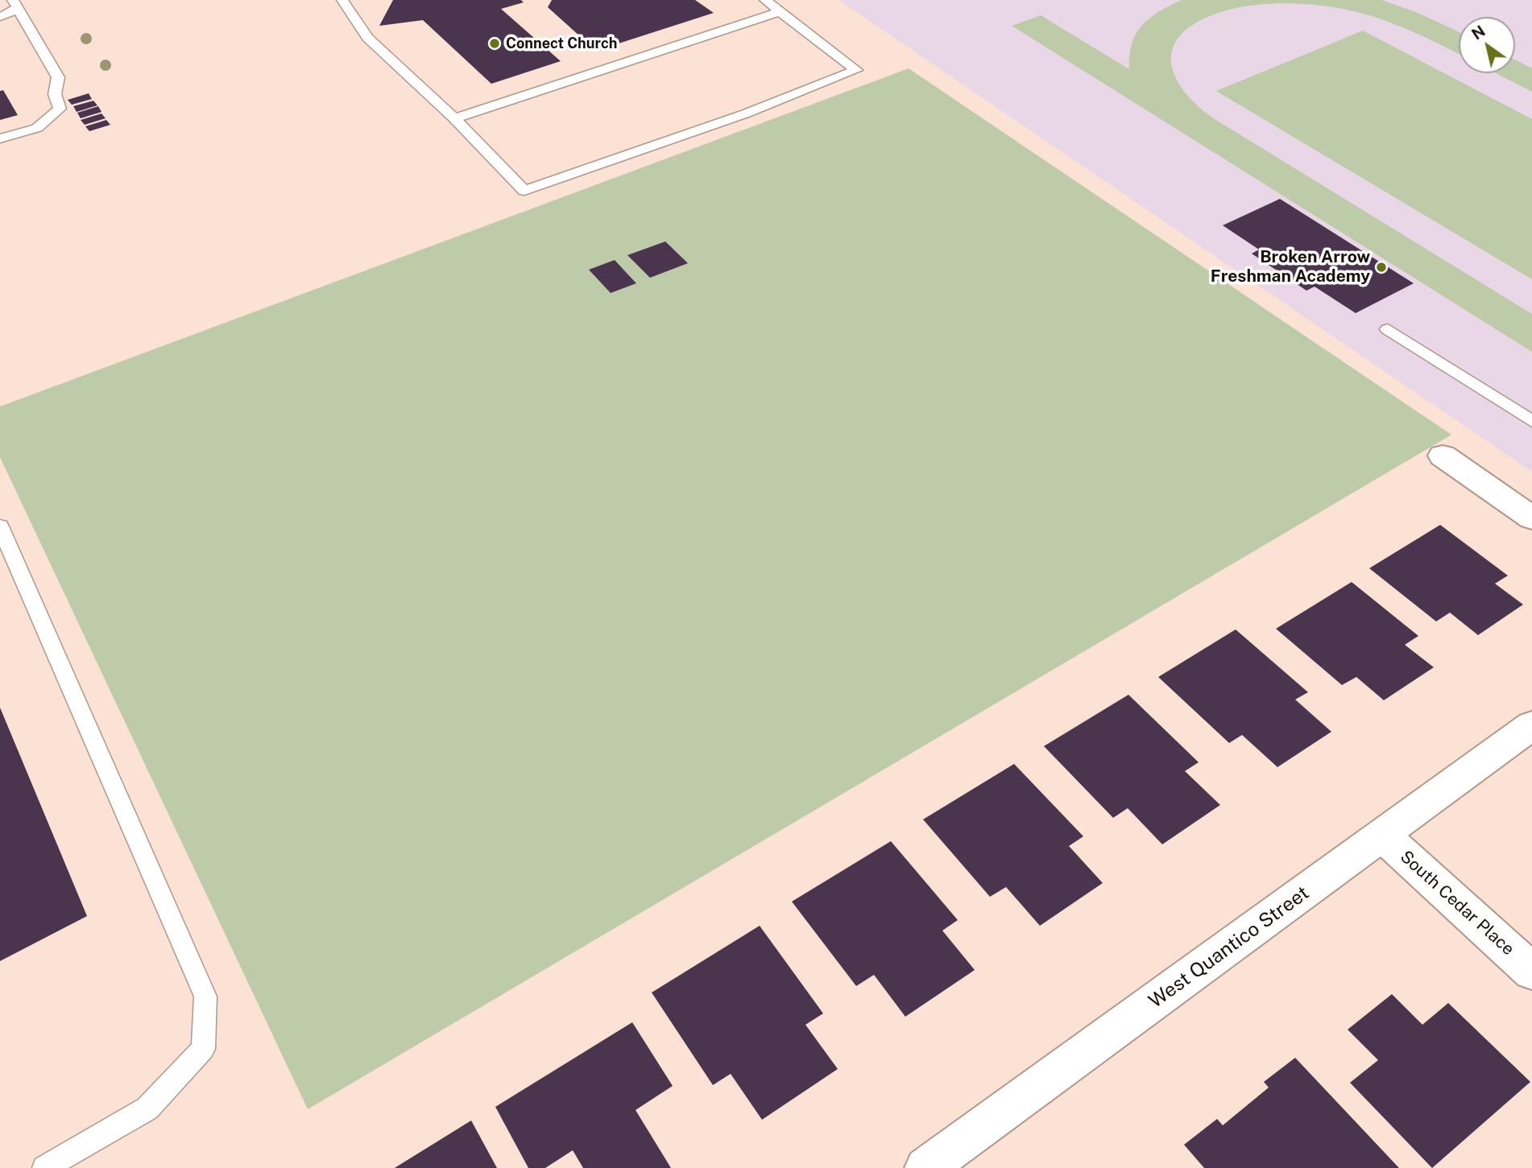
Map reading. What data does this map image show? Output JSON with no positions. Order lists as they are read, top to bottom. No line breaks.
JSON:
{"streets":{"street":["South Cedar Place","West Quantico Street"]},"crossings":[["South Cedar Place","West Quantico Street"]],"places":["Connect Church","Broken Arrow Freshman Academy"],"north":"top left"}
